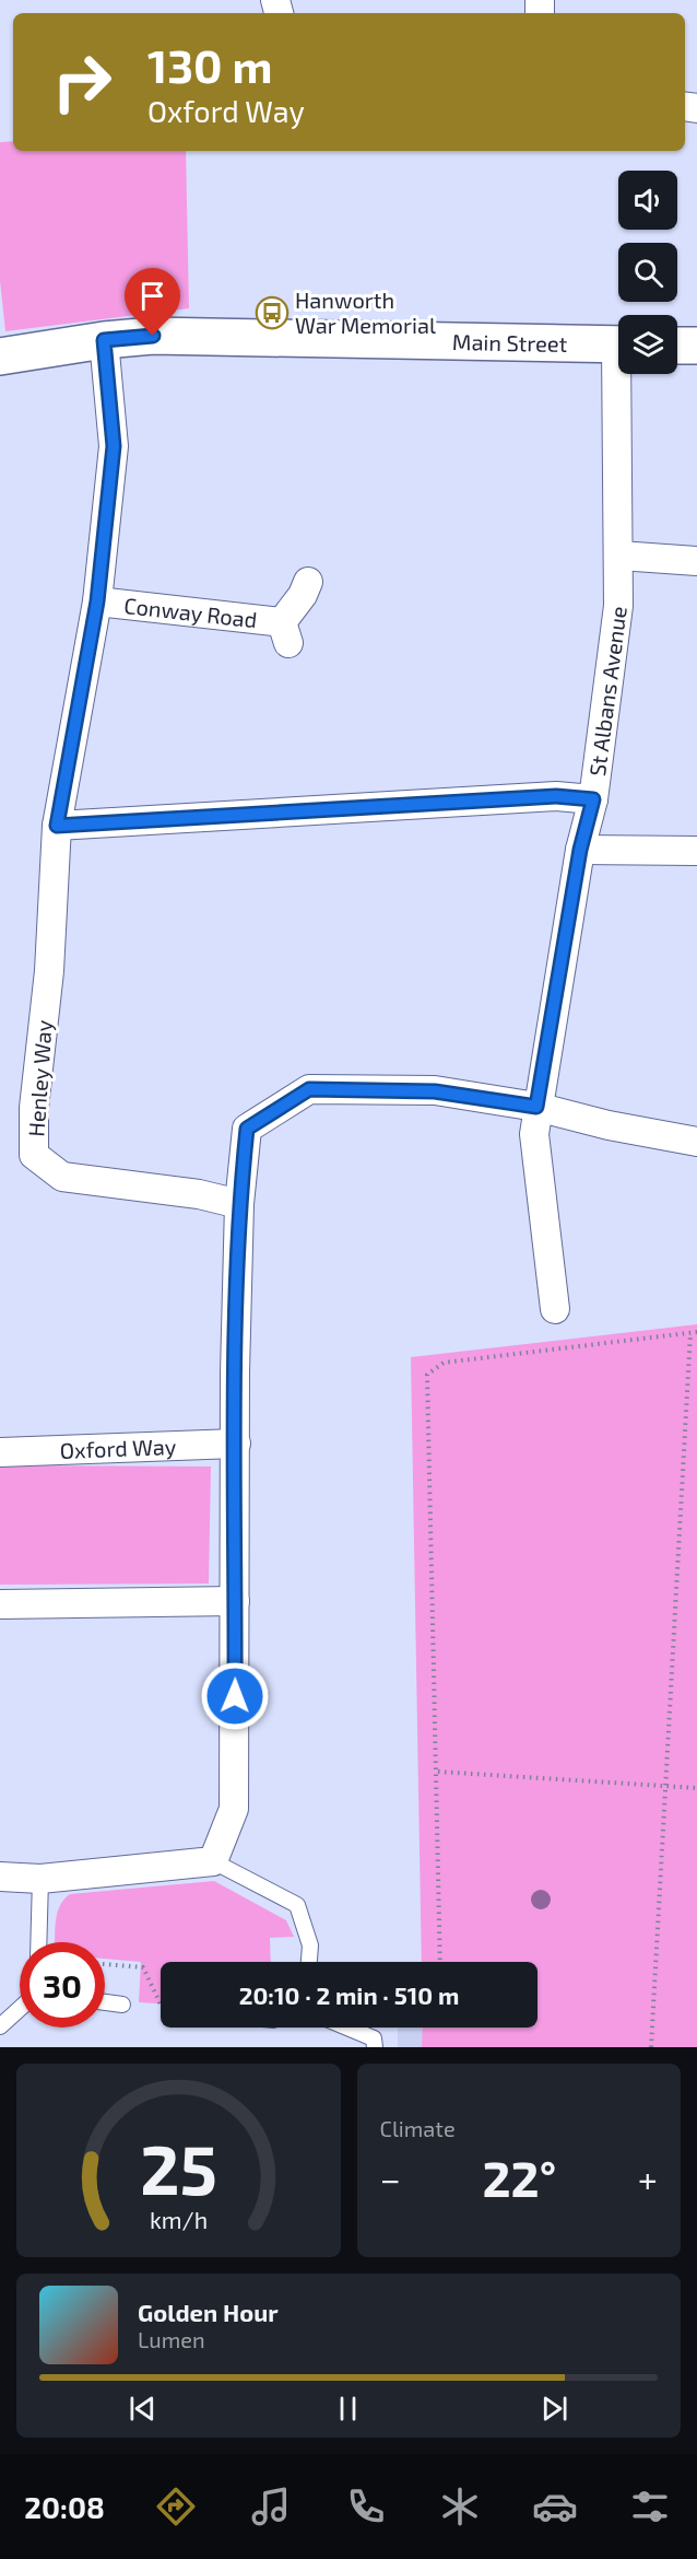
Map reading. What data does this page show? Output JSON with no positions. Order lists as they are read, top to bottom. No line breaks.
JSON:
{"streets":{"street":["Main Street","Conway Road","St Albans Avenue","Henley Way","Oxford Way"]},"crossings":[["Main Street","Conway Road"],["Conway Road","Henley Way"]],"places":{"bus stop":["Hanworth War Memorial"]},"page":{"turn":["130 m","Oxford Way"],"limit":"30","trip":"20:10 · 2 min · 510 m","tile":"Climate","heat":["−","22°","+"],"song":["Golden Hour","Lumen"],"tabs":"20:08","gauge":["25","km/h"]}}
